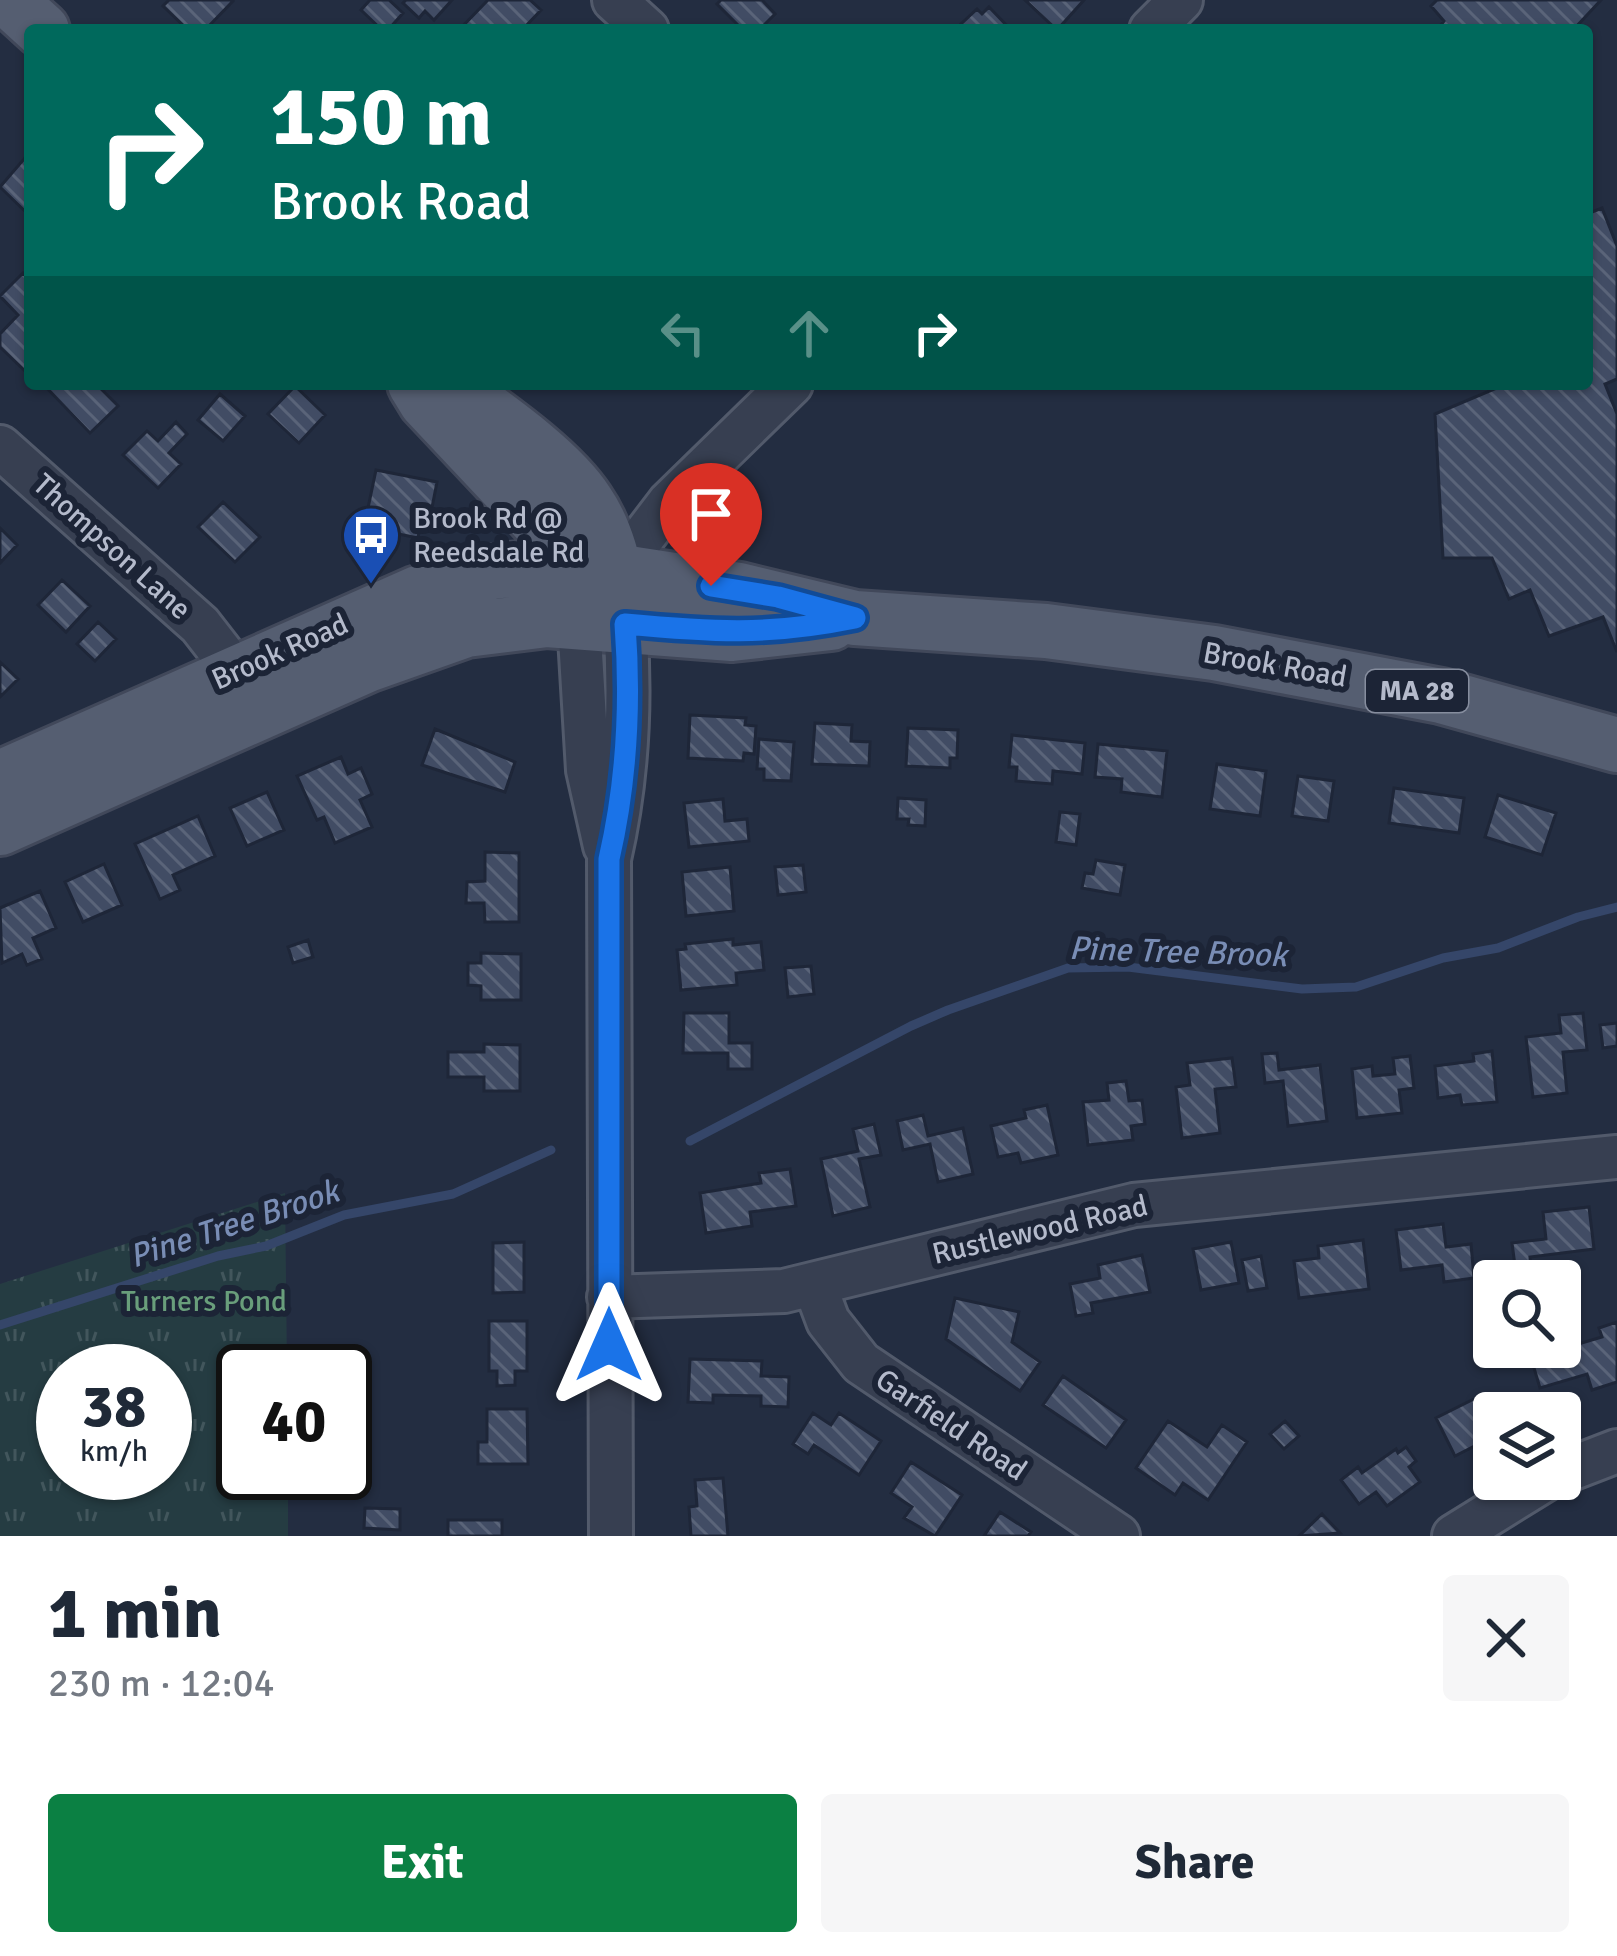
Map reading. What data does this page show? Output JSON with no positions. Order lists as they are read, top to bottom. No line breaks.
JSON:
{"streets":{"main road":["Brook Road","MA 28"],"street":["Thompson Lane","Rustlewood Road","Garfield Road"]},"crossings":[["Thompson Lane","Brook Road"],["Rustlewood Road","Garfield Road"]],"water":["Pine Tree Brook"],"parks":["Turners Pond"],"places":{"bus stop":["Brook Rd @ Reedsdale Rd"]},"page":{"turn":["150 m","Brook Road"],"speed":"38 km/h","limit":"40","heading":["1 min","230 m · 12:04"],"buttons":["Exit","Share"]}}
